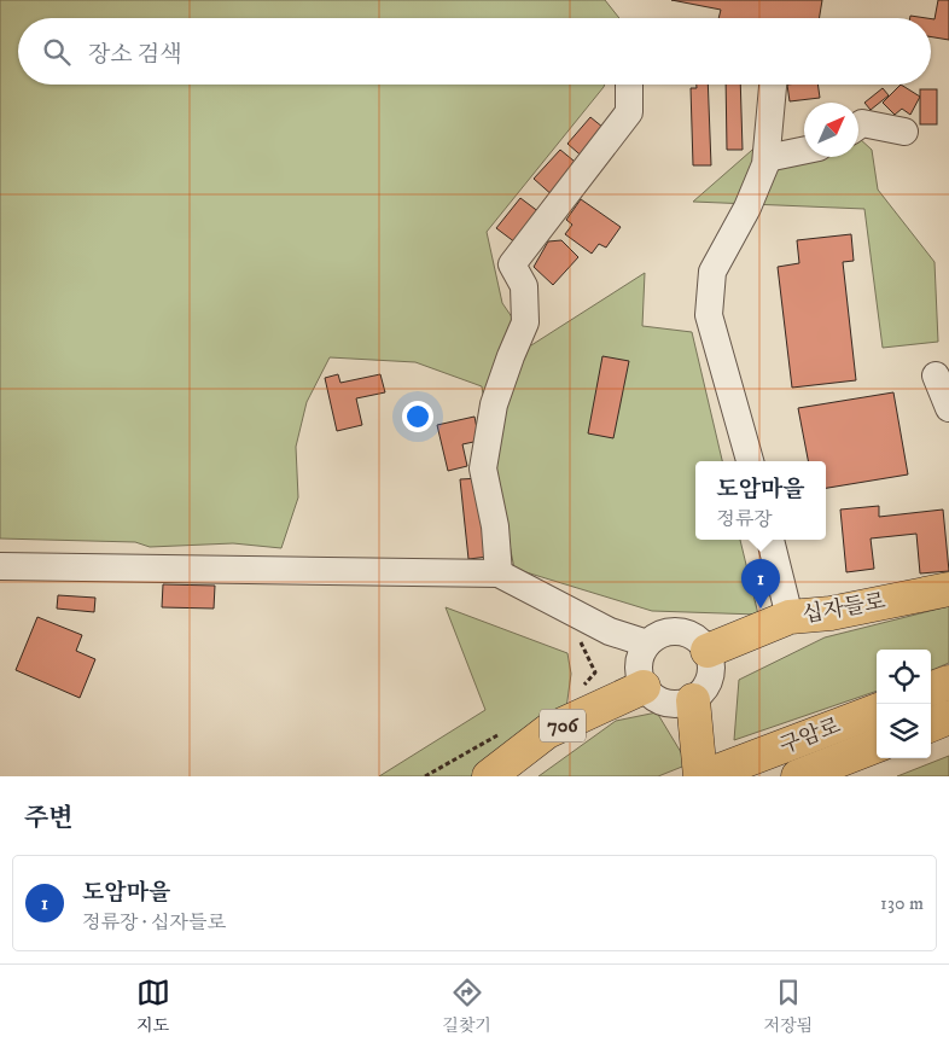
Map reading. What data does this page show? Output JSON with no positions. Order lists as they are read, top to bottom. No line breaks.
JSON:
{"streets":{"main road":["십자들로","706","구암로"]},"crossings":[["십자들로","706"]],"north":"top right","page":{"search":"장소 검색","popup":["도암마을","정류장"],"pins":"1","heading":"주변","list":[{"mark":"1","name":"도암마을","note":"정류장 · 십자들로","value":"130 m"}],"nav":["지도","길찾기","저장됨"]}}
